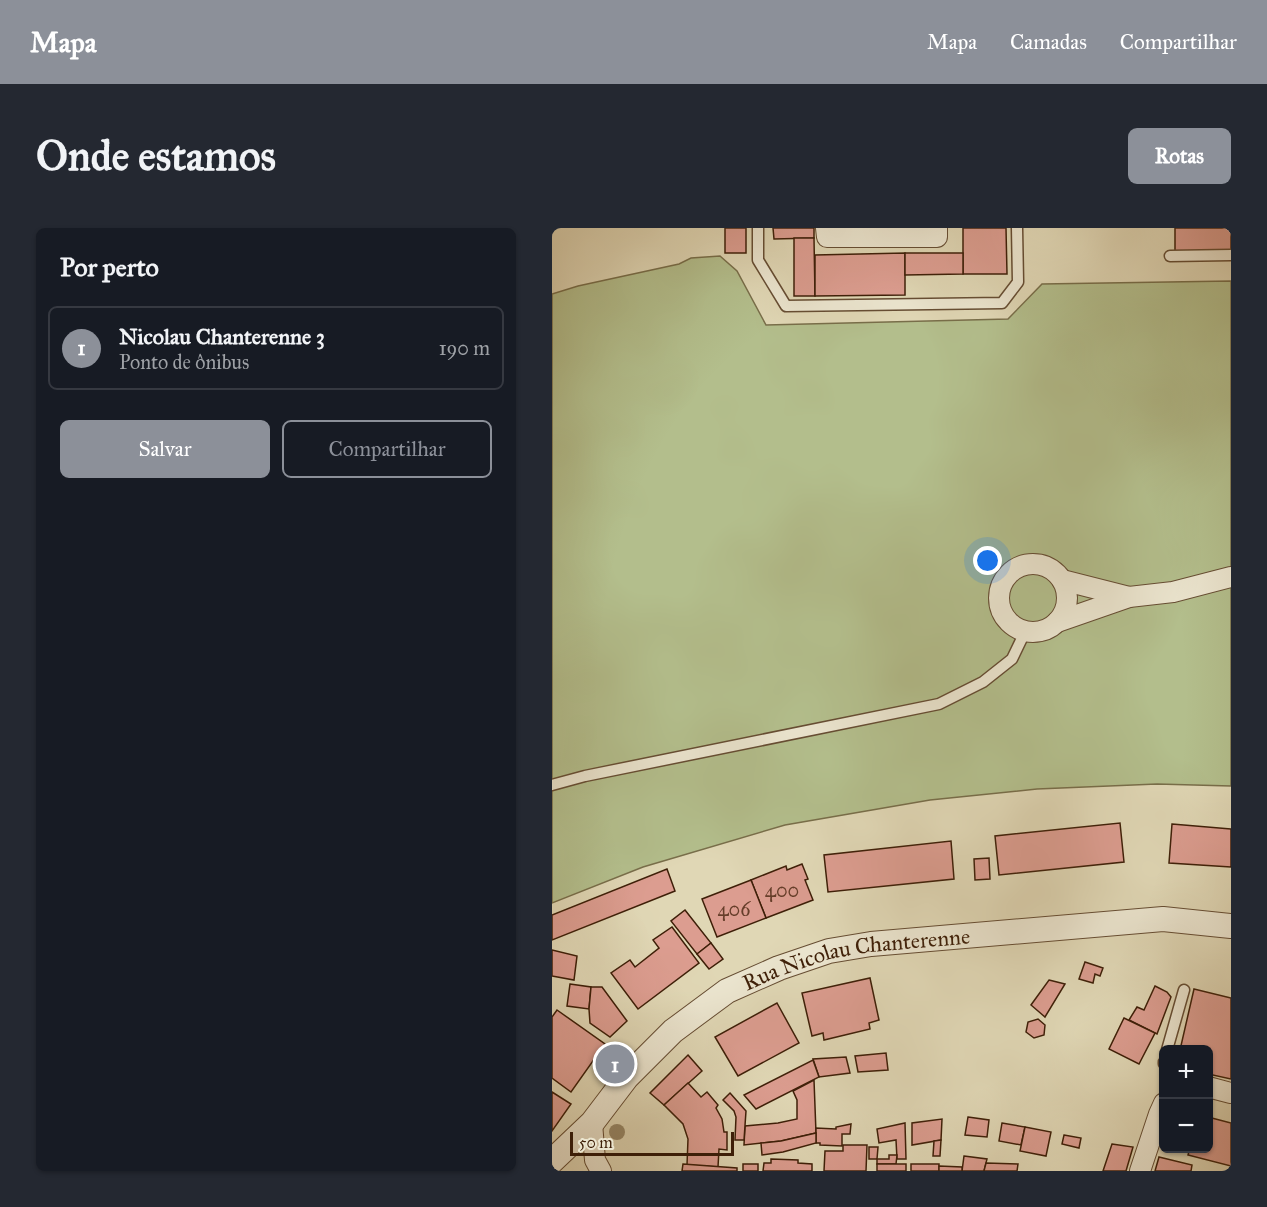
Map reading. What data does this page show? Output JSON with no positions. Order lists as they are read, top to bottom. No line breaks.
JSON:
{"streets":{"street":["Rua Nicolau Chanterenne"]},"house_numbers":["400","406"],"scale_bar":"50 m","page":{"header":"Mapa","nav":["Mapa","Camadas","Compartilhar"],"buttons":["Rotas",["Salvar","Compartilhar"]],"title":"Onde estamos","heading":"Por perto","list":[{"mark":"1","name":"Nicolau Chanterenne 3","note":"Ponto de ônibus","value":"190 m"}],"pins":"1","map_buttons":["+","−"],"scale":"50 m"}}
